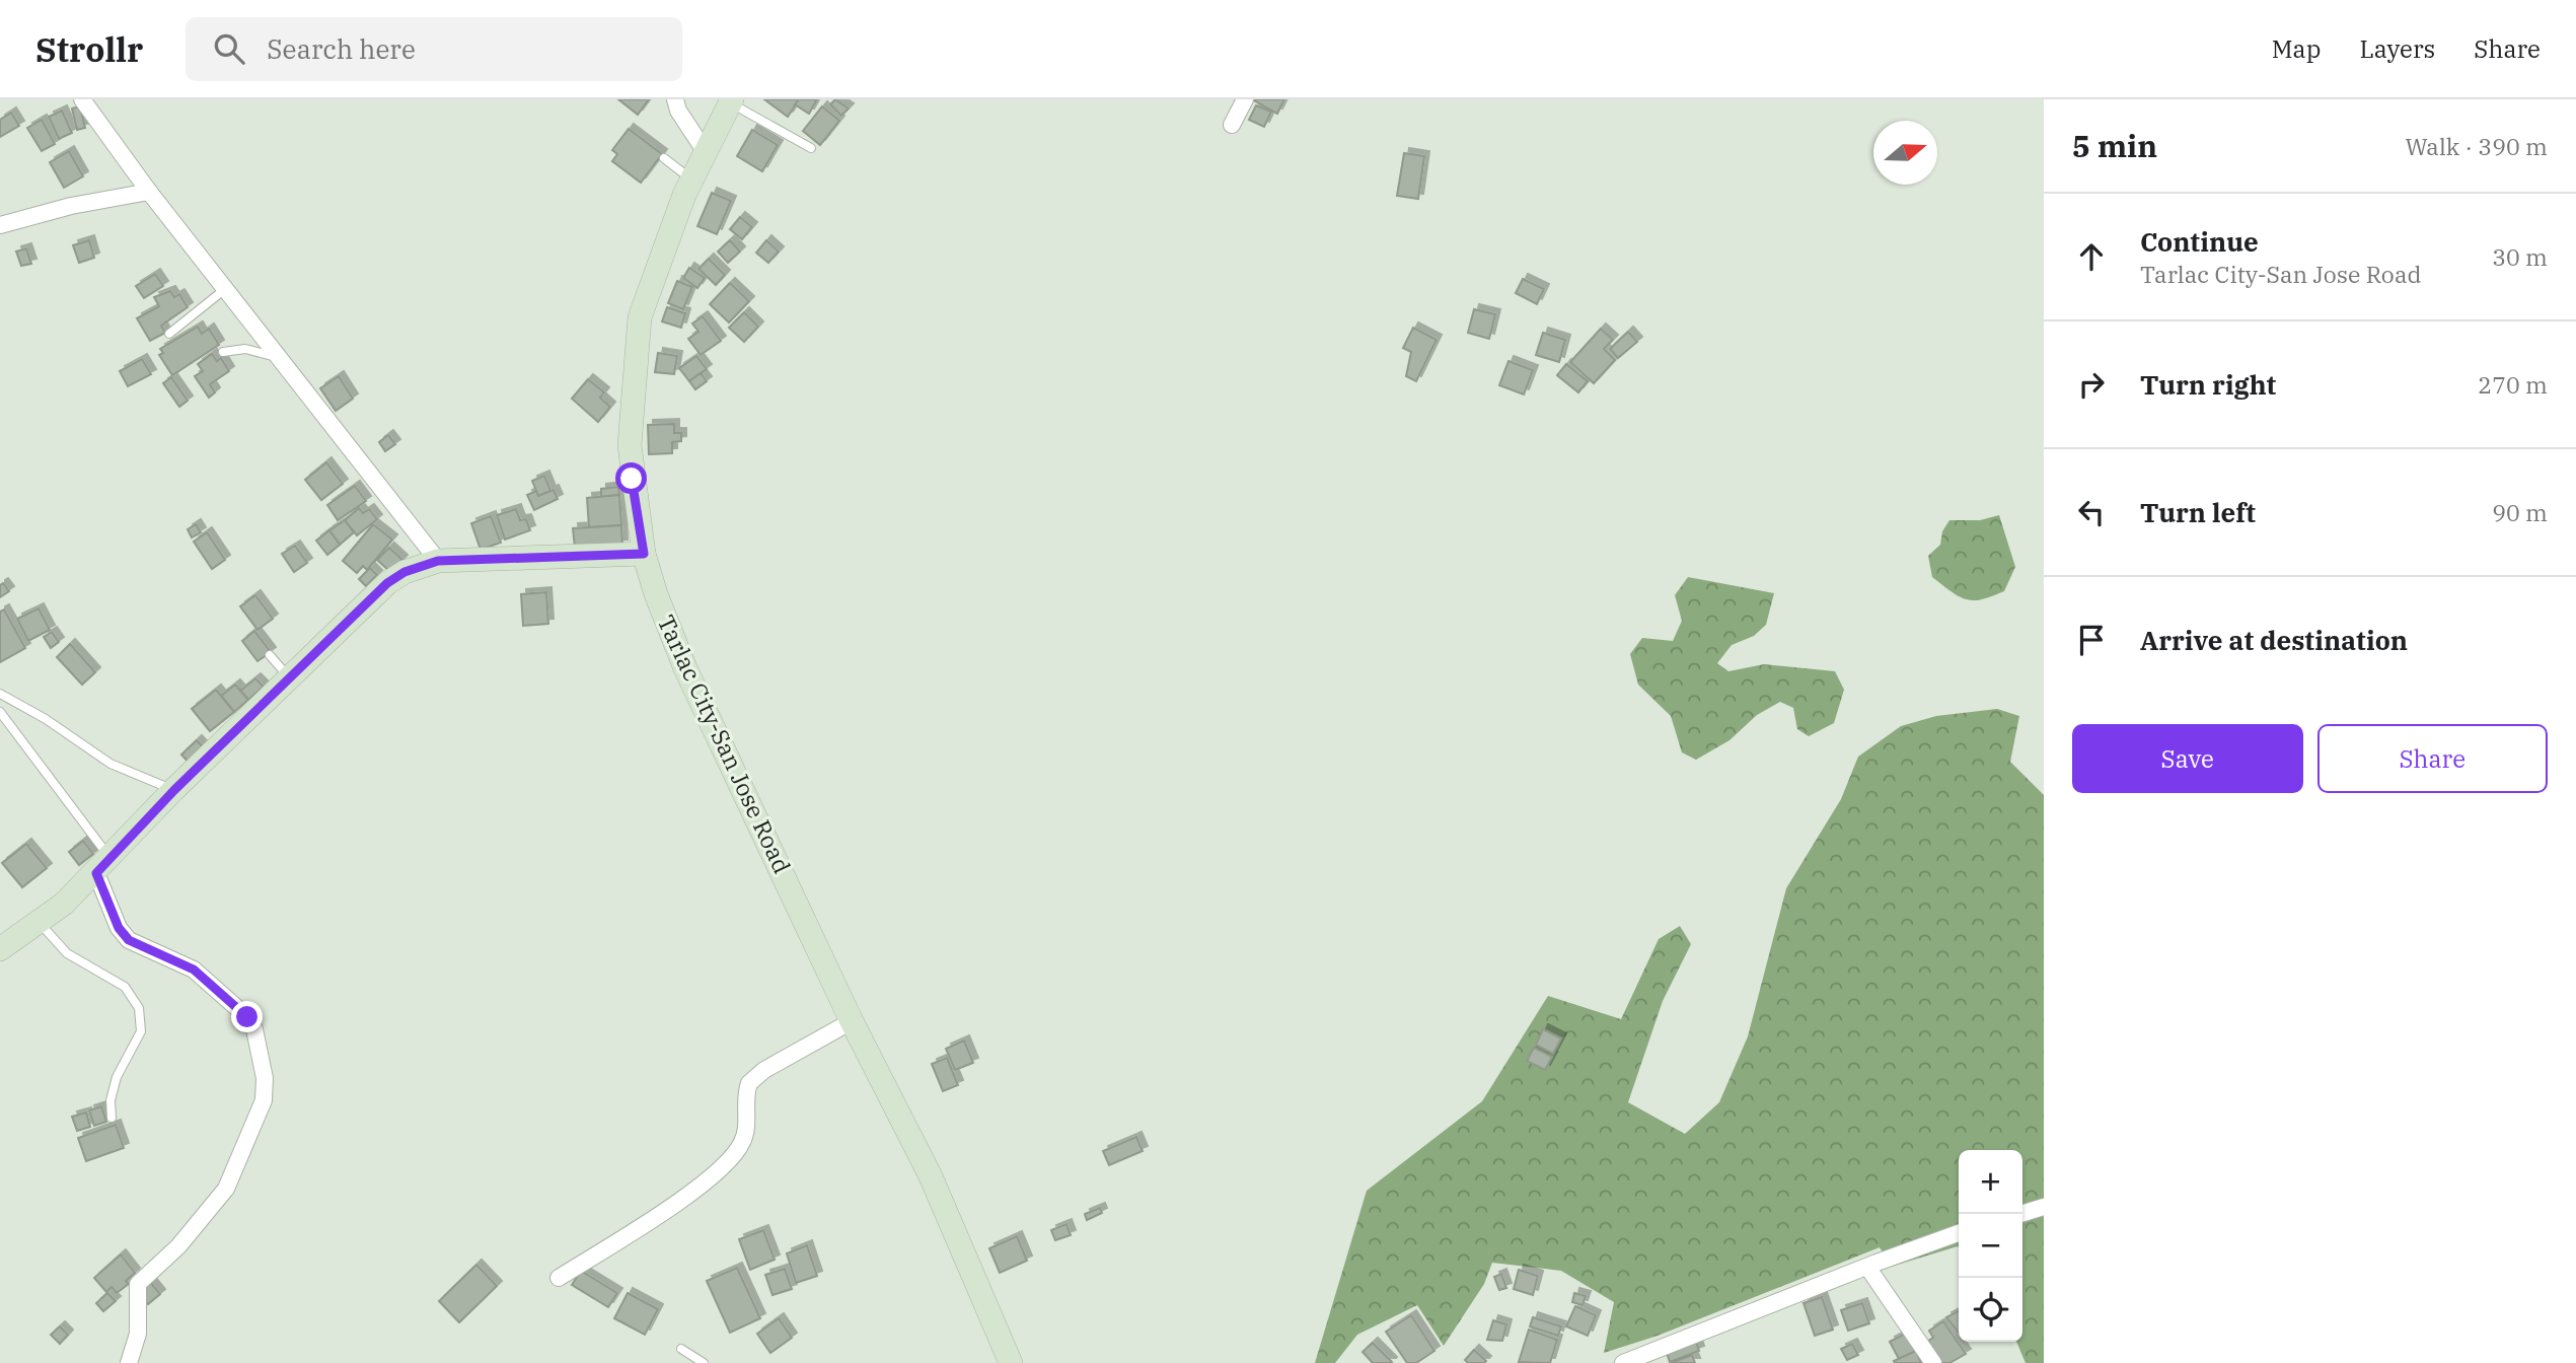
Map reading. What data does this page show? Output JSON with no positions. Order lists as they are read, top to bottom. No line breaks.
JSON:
{"streets":{"main road":["Tarlac City-San Jose Road"]},"north":"right","page":{"header":"Strollr","search":"Search here","nav":["Map","Layers","Share"],"heading":["5 min","Walk · 390 m"],"list":[["Continue","Tarlac City-San Jose Road","30 m"],["Turn right","270 m"],["Turn left","90 m"],"Arrive at destination"],"buttons":["Save","Share"],"map_buttons":["+","−"]}}
